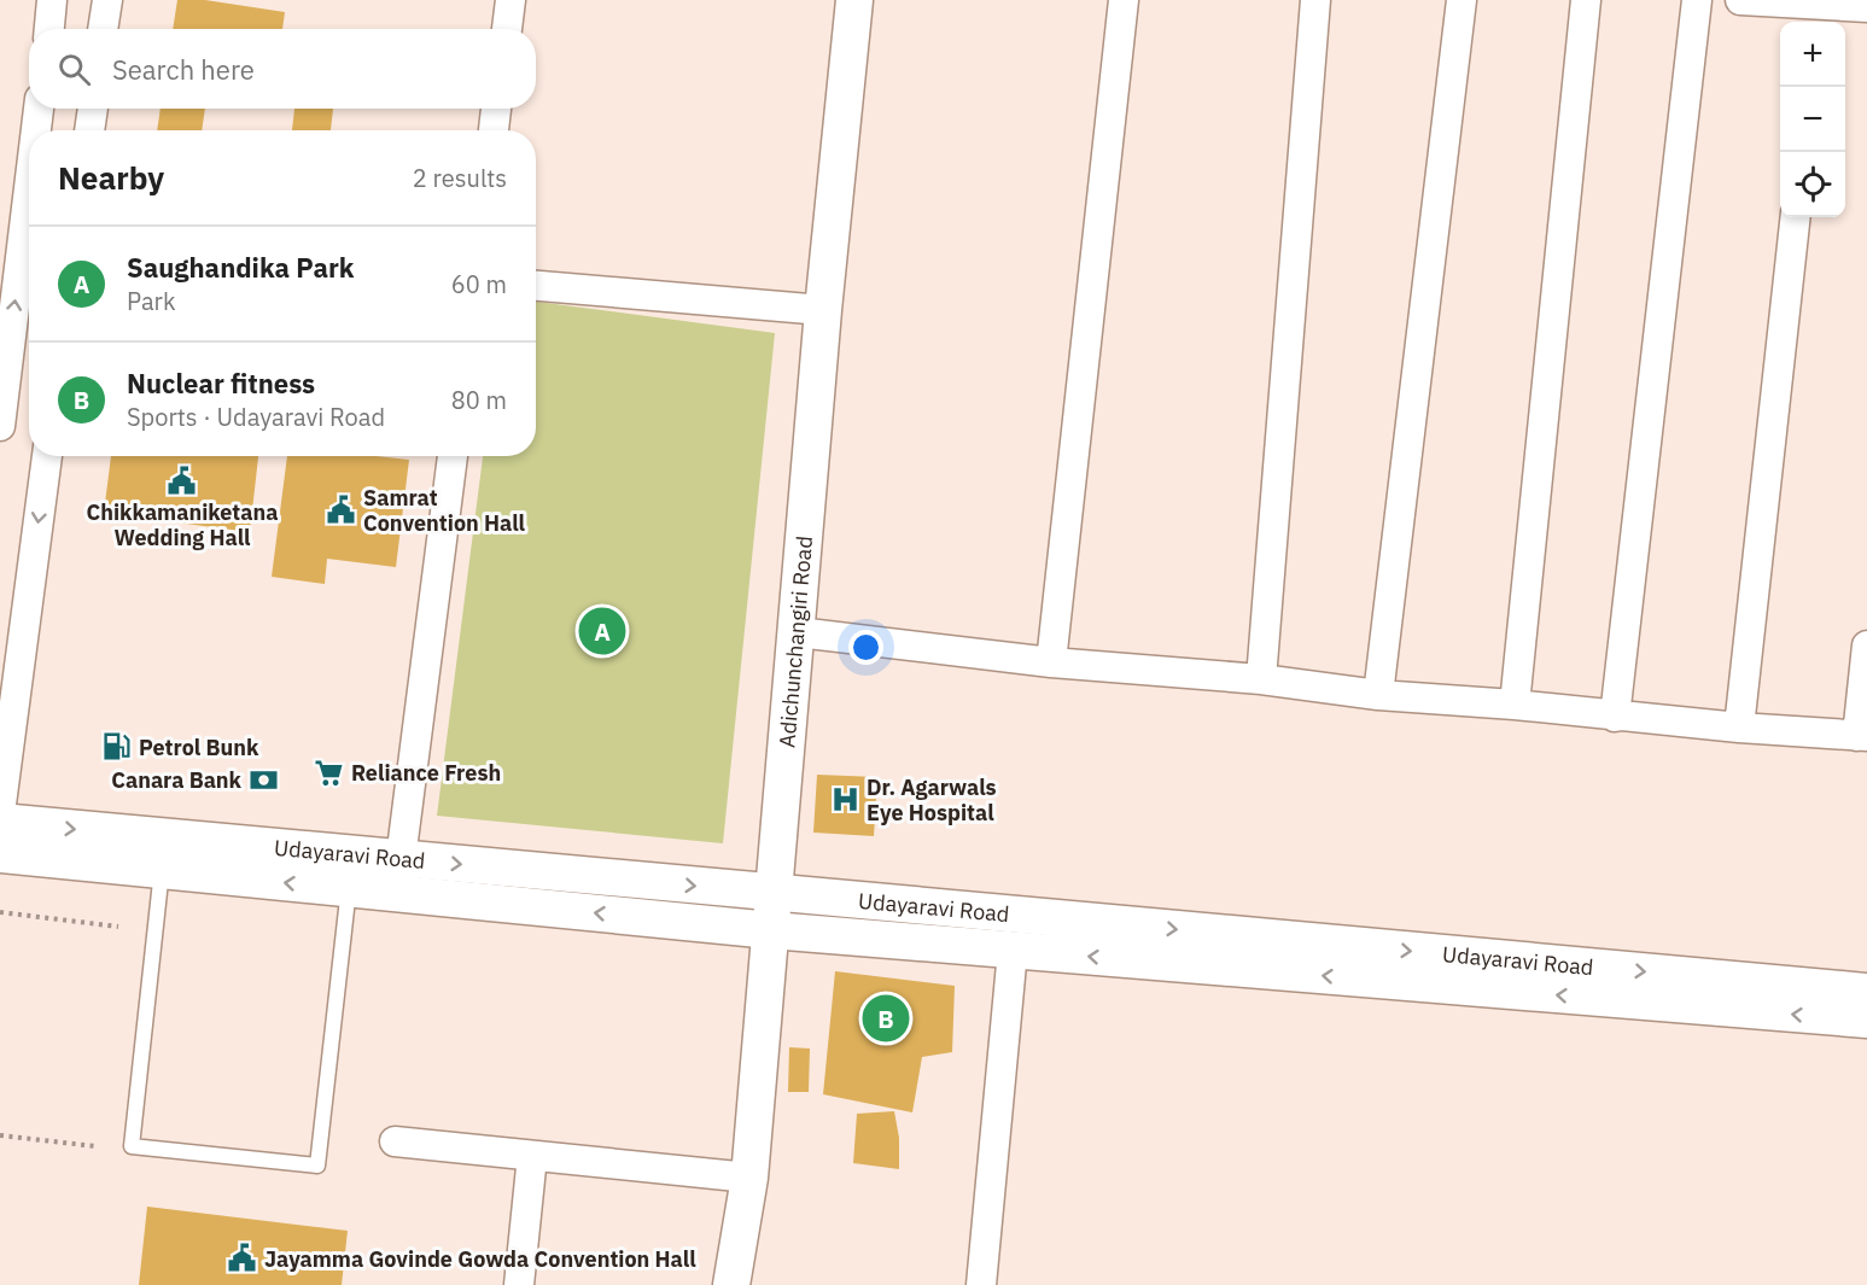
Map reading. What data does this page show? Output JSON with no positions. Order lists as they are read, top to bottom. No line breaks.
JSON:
{"streets":{"street":["Adichunchangiri Road","Udayaravi Road"]},"crossings":[["Adichunchangiri Road","Udayaravi Road"]],"places":{"public building":["Chikkamaniketana Wedding Hall","Samrat Convention Hall","Jayamma Govinde Gowda Convention Hall"],"fuel station":["Petrol Bunk"],"supermarket":["Reliance Fresh"],"bank":["Canara Bank"],"hospital":["Dr. Agarwals Eye Hospital"]},"page":{"map_buttons":["+","−"],"search":"Search here","heading":["Nearby","2 results"],"list":[{"mark":"A","name":"Saughandika Park","note":"Park","value":"60 m"},{"mark":"B","name":"Nuclear fitness","note":"Sports · Udayaravi Road","value":"80 m"}],"pins":["A","B"]}}
